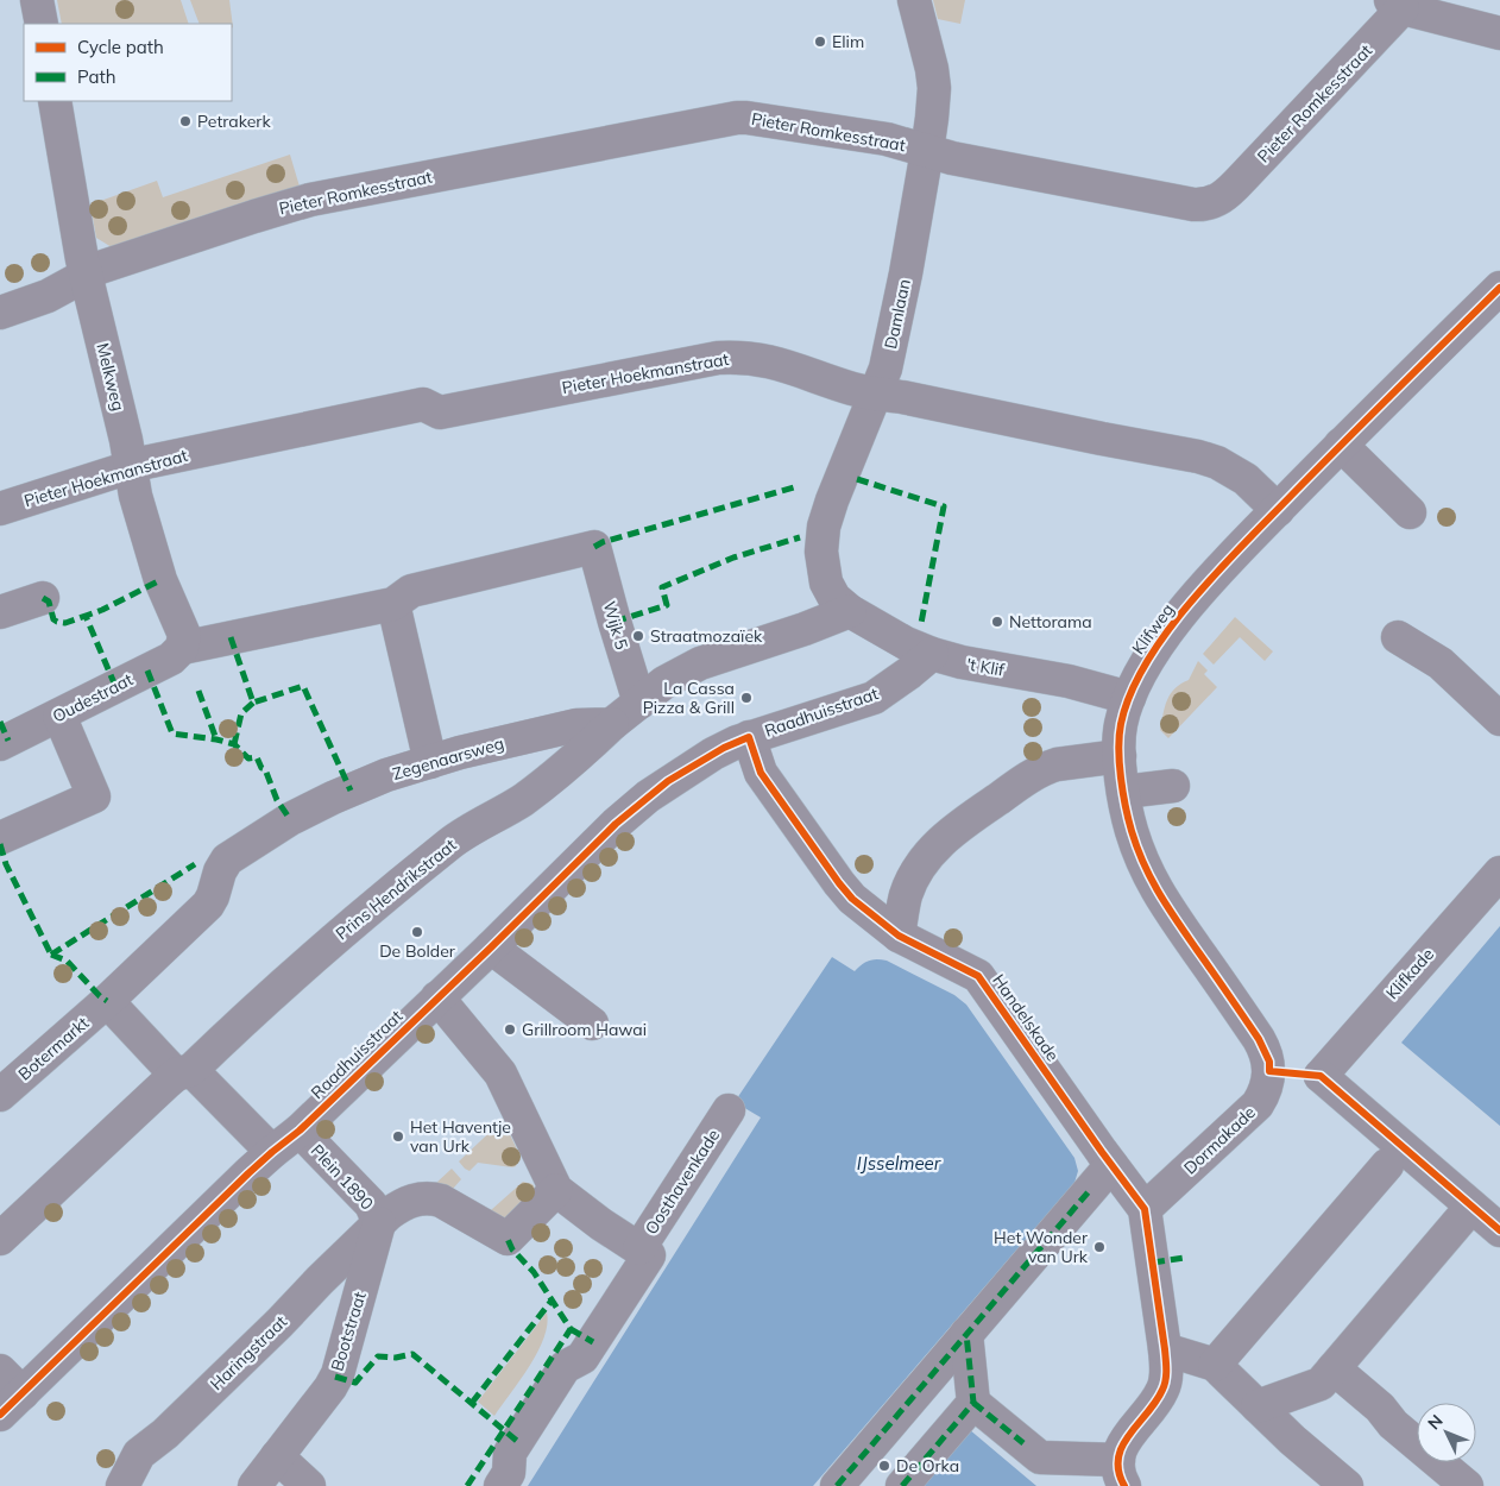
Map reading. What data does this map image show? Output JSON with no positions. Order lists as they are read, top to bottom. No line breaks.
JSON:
{"streets":{"street":["Pieter Romkesstraat","Damlaan","Pieter Hoekmanstraat","Melkweg","Wijk 5","Klifweg","'t Klif","Oudestraat","Raadhuisstraat","Zegenaarsweg","Prins Hendrikstraat","Klifkade","Handelskade","Botermarkt","Dormakade","Plein 1890","Oosthavenkade","Bootstraat","Haringstraat"]},"crossings":[["Pieter Romkesstraat","Damlaan"],["Pieter Romkesstraat","Melkweg"],["Damlaan","Pieter Hoekmanstraat"],["Damlaan","'t Klif"],["Pieter Hoekmanstraat","Melkweg"],["Pieter Hoekmanstraat","Klifweg"],["Melkweg","Oudestraat"],["Klifweg","'t Klif"],["Klifweg","Dormakade"],["'t Klif","Raadhuisstraat"],["Raadhuisstraat","Handelskade"],["Raadhuisstraat","Plein 1890"],["Zegenaarsweg","Prins Hendrikstraat"],["Zegenaarsweg","Botermarkt"],["Handelskade","Dormakade"],["Plein 1890","Bootstraat"],["Plein 1890","Haringstraat"],["Bootstraat","Haringstraat"]],"water":["IJsselmeer"],"places":["Elim","Petrakerk","Nettorama","Straatmozaïek","La Cassa Pizza & Grill","De Bolder","Grillroom Hawai","Het Haventje van Urk","Het Wonder van Urk","De Orka"],"legend":["Cycle path","Path"],"north":"top left"}
